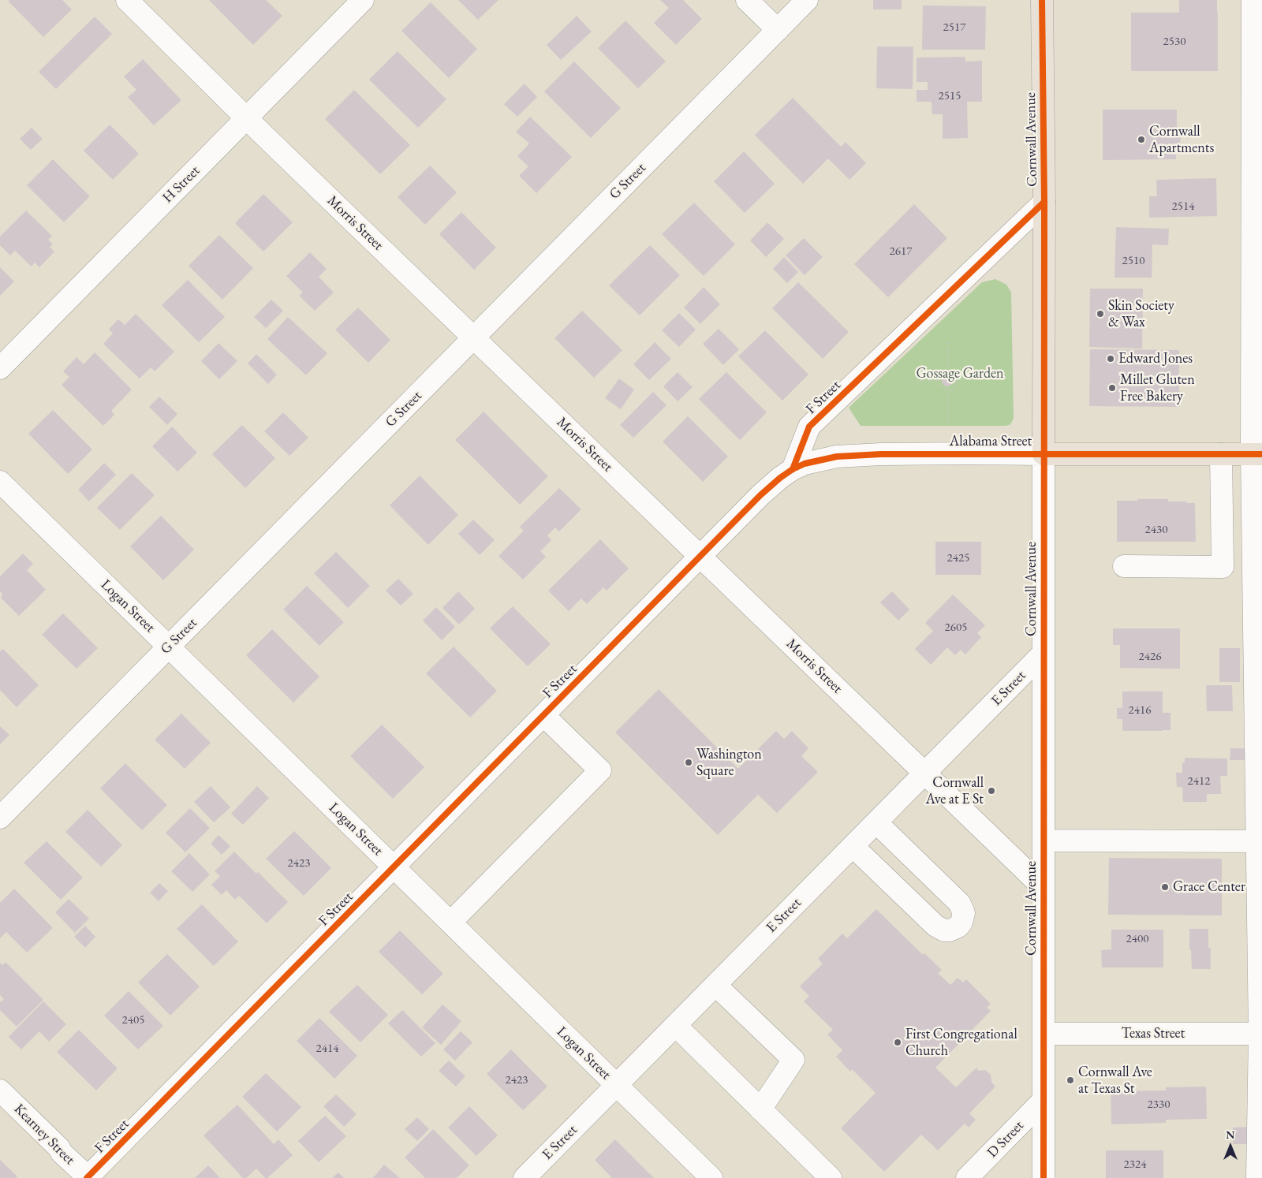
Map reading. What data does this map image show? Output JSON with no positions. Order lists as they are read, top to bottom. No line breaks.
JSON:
{"streets":{"main road":["Cornwall Avenue","Alabama Street"],"street":["G Street","H Street","Morris Street","F Street","Logan Street","E Street","Texas Street","Kearney Street","D Street"]},"crossings":[["Cornwall Avenue","Morris Street"],["Cornwall Avenue","F Street"],["Cornwall Avenue","Alabama Street"],["Cornwall Avenue","E Street"],["Cornwall Avenue","Texas Street"],["Cornwall Avenue","D Street"],["G Street","Morris Street"],["G Street","Logan Street"],["H Street","Morris Street"],["Morris Street","F Street"],["Morris Street","E Street"],["F Street","Alabama Street"],["F Street","Logan Street"],["F Street","Kearney Street"],["Logan Street","E Street"]],"parks":["Gossage Garden"],"places":["Cornwall Apartments","Skin Society & Wax","Edward Jones","Millet Gluten Free Bakery","Washington Square","Cornwall Ave at E St","Grace Center","First Congregational Church","Cornwall Ave at Texas St"],"house_numbers":["2517","2530","2515","2514","2617","2510","2430","2425","2605","2426","2416","2412","2423","2400","2405","2414","2423","2330","2324"],"north":"top"}
